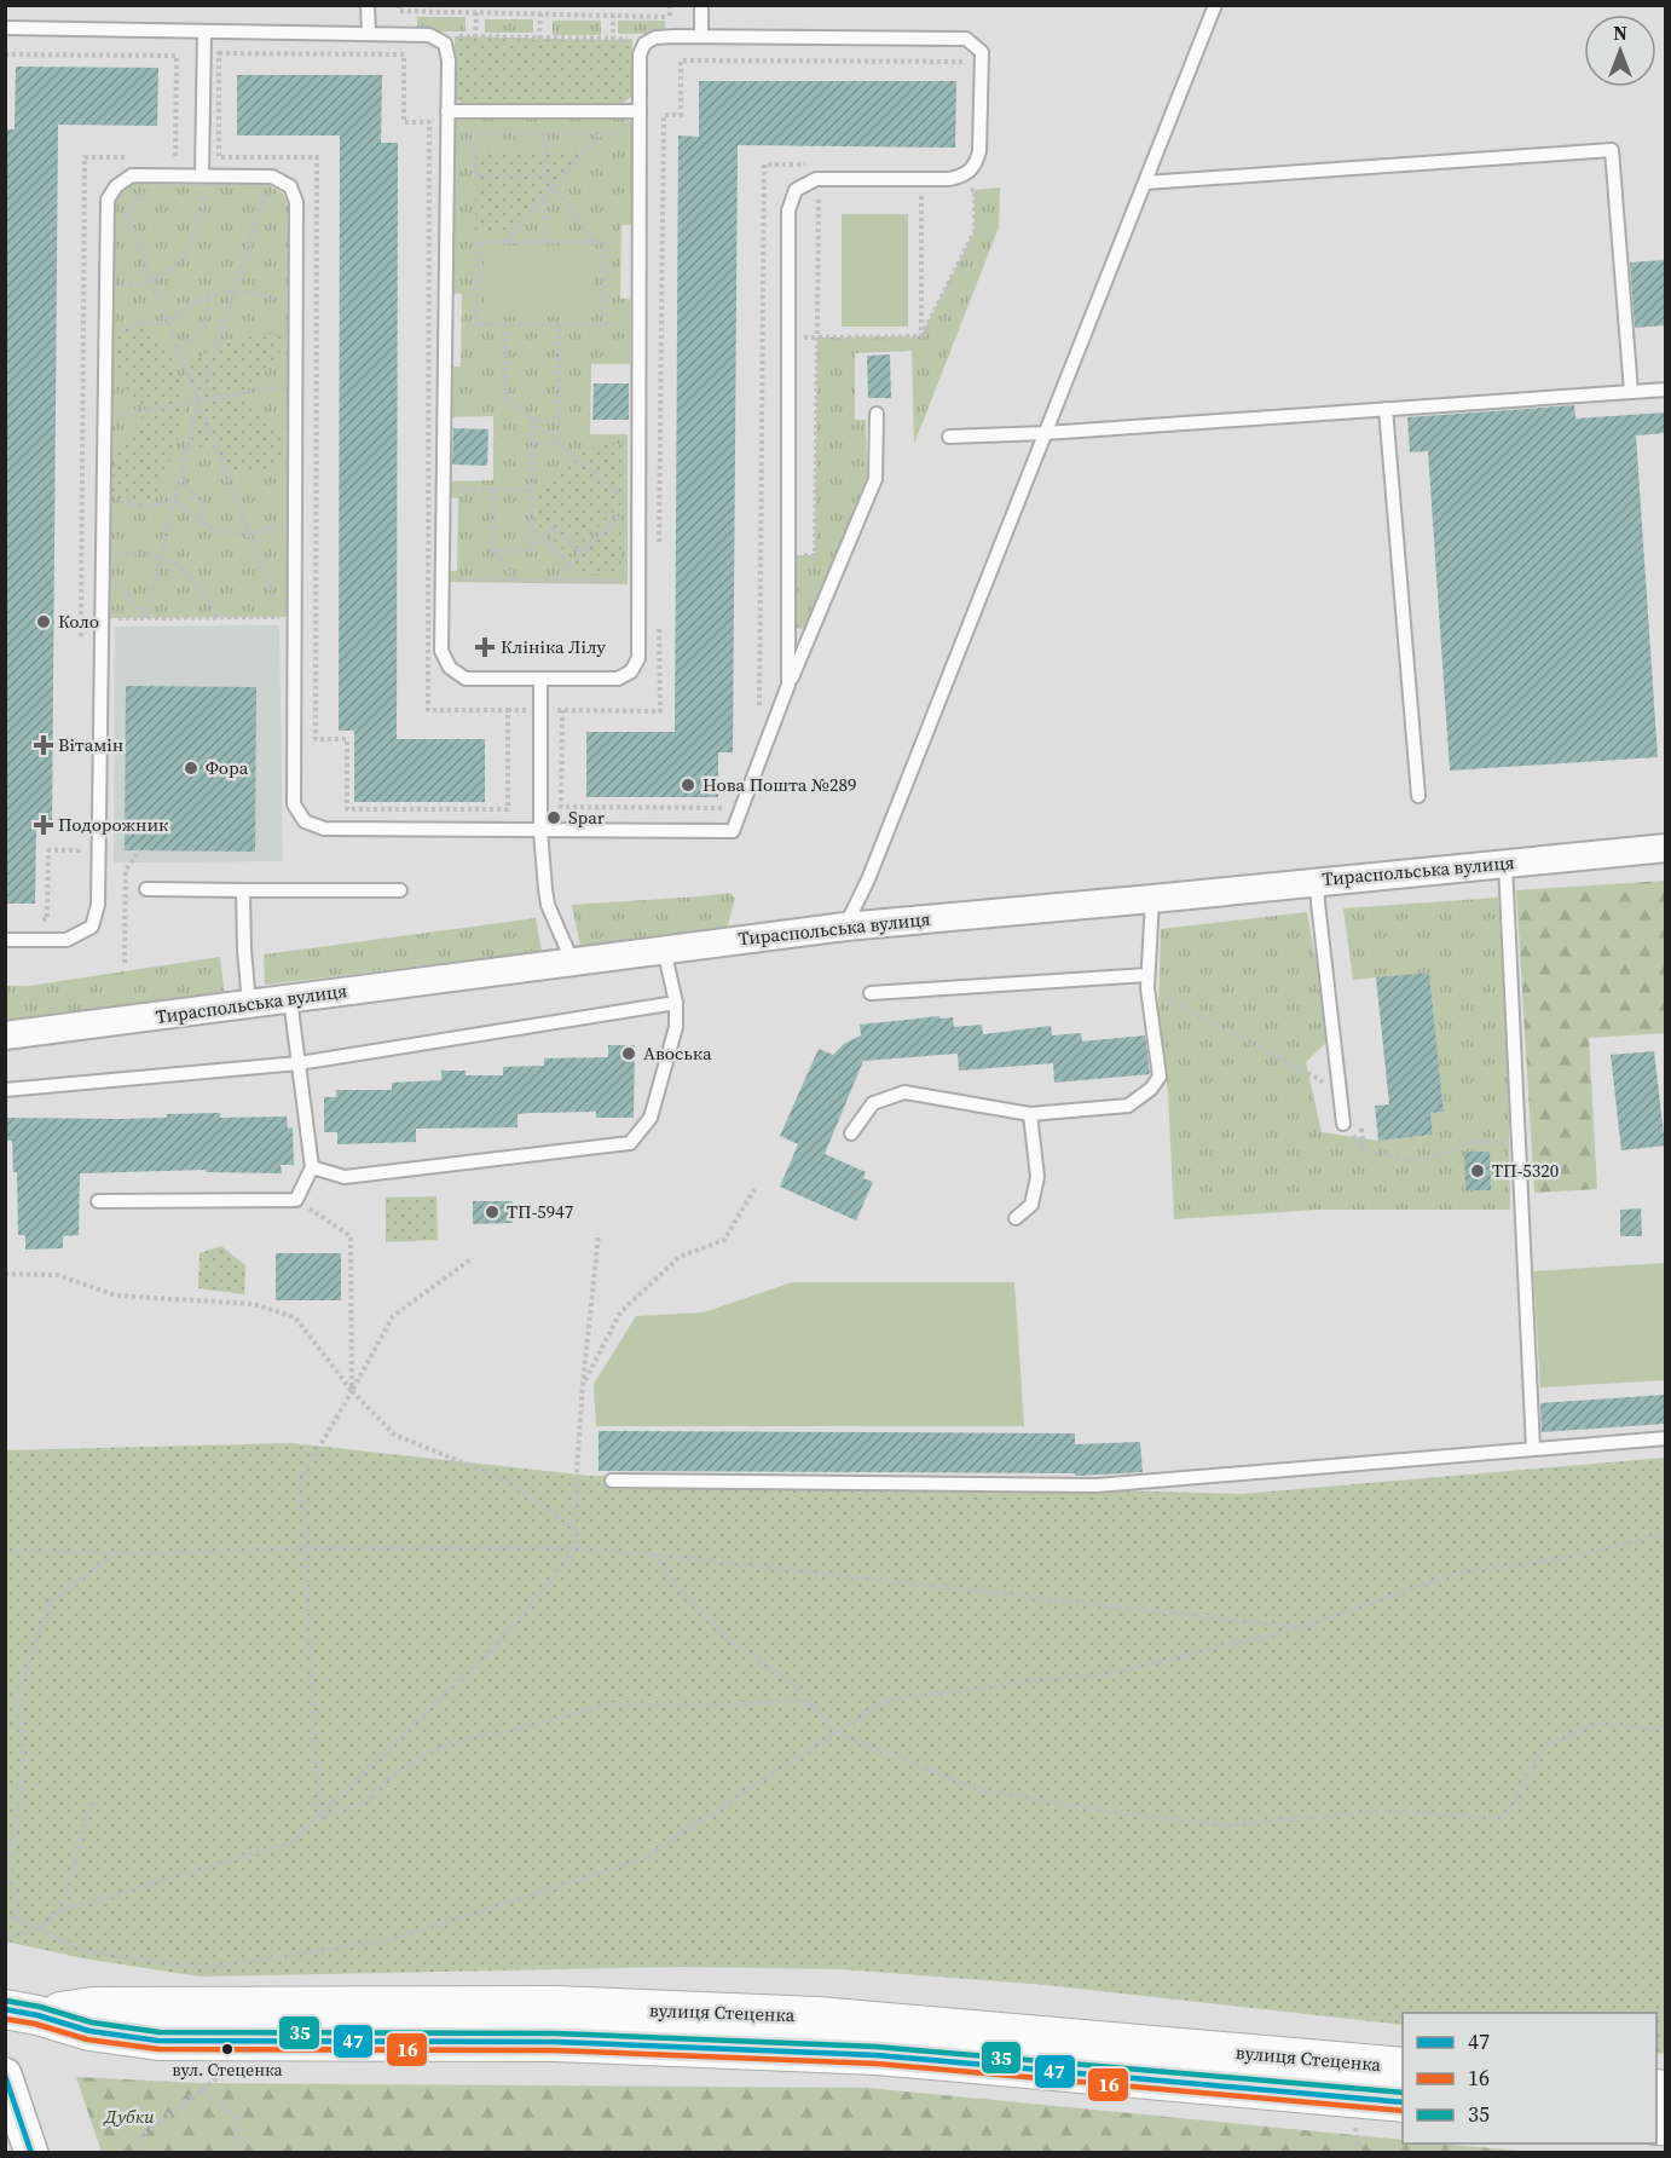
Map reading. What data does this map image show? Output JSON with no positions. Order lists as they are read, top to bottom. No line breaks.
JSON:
{"streets":{"main road":["вулиця Стеценка"],"street":["Тираспольська вулиця"]},"parks":["Дубки"],"places":{"other":["Коло","Фора","Нова Пошта №289","Spar","Авоська","ТП-5320","ТП-5947","вул. Стеценка"],"health":["Клініка Лілу","Вітамін","Подорожник"]},"lines":["transit line 35","transit line 47","transit line 16"],"legend":["47","16","35"],"north":"top"}
